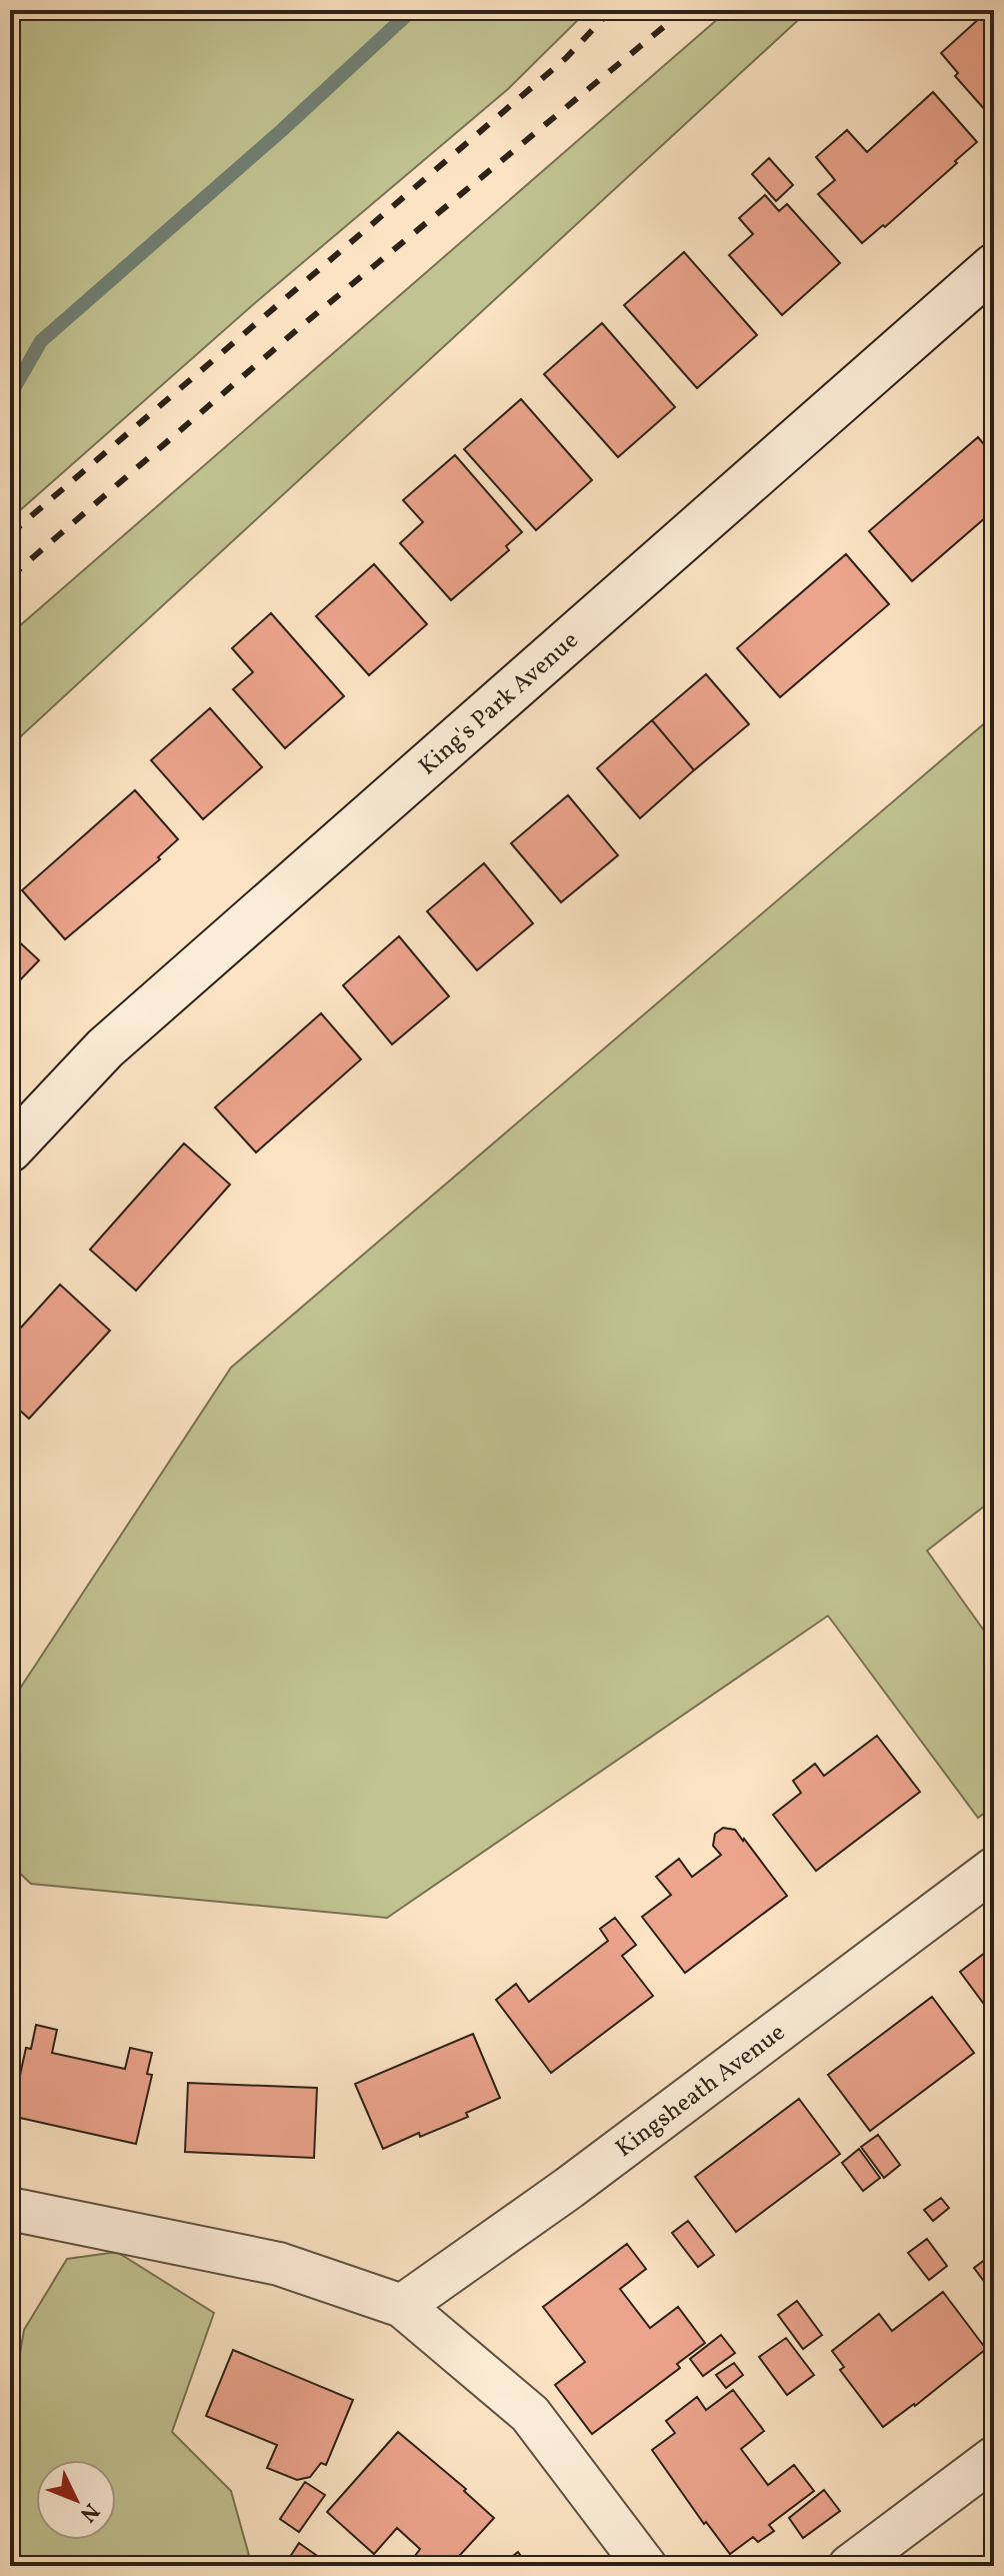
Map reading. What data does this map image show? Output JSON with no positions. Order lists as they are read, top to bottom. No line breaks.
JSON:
{"streets":{"main road":["King's Park Avenue"],"street":["Kingsheath Avenue"]},"north":"bottom right"}
